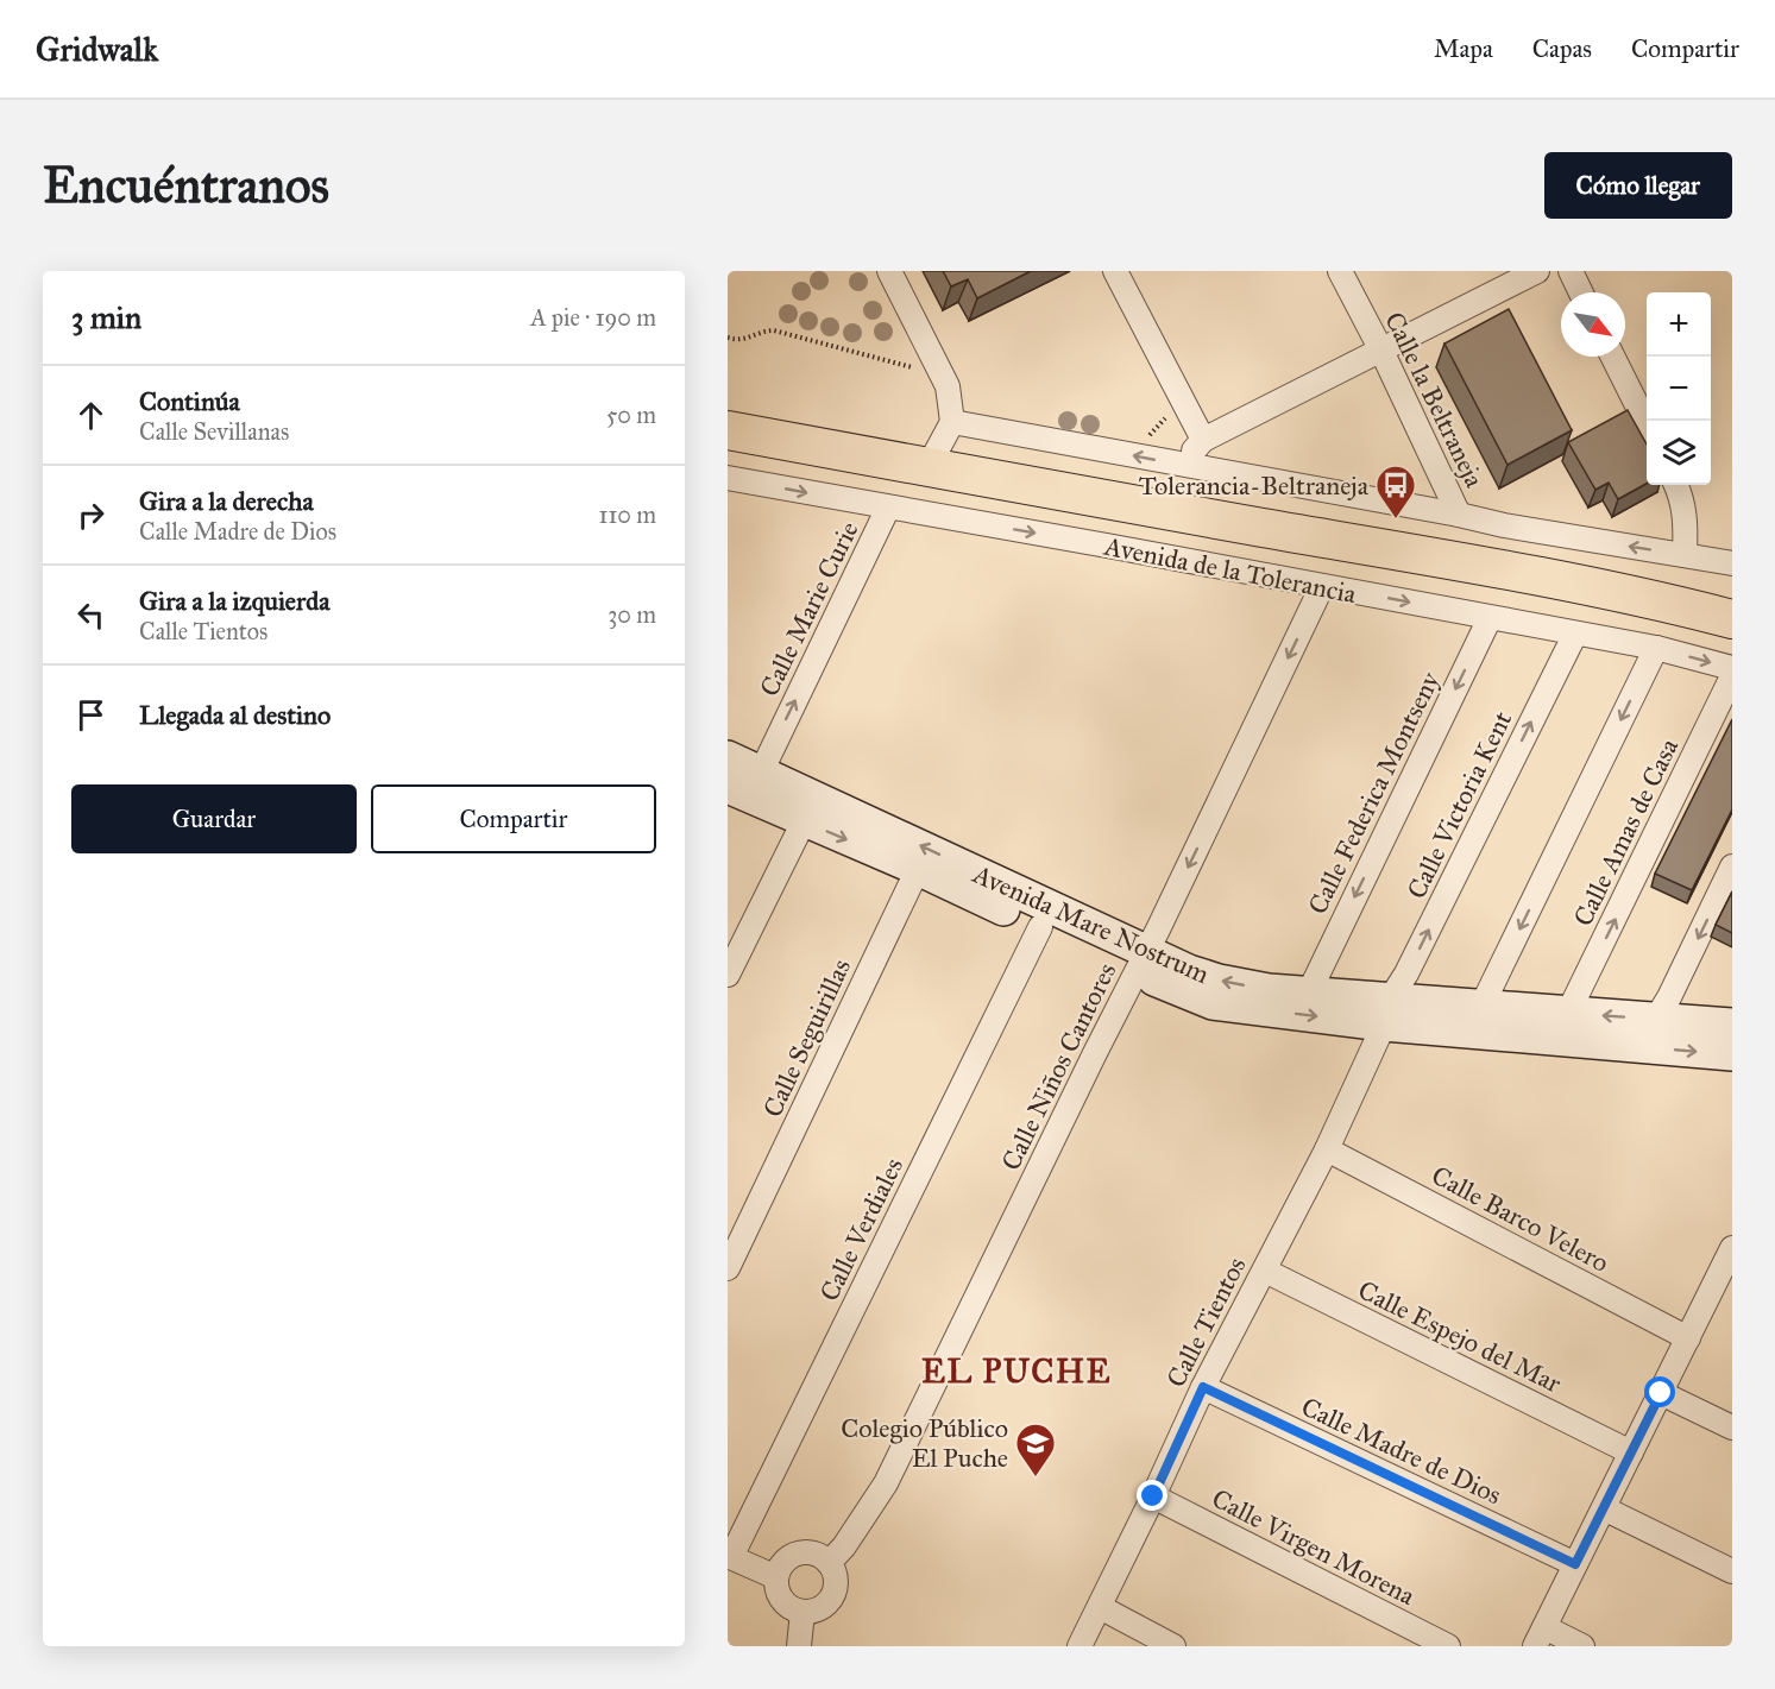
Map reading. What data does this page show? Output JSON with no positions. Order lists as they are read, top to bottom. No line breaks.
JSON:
{"streets":{"main road":["Avenida de la Tolerancia"],"street":["Calle la Beltraneja","Calle Marie Curie","Calle Federica Montseny","Calle Victoria Kent","Calle Amas de Casa","Avenida Mare Nostrum","Calle Seguirillas","Calle Niños Cantores","Calle Barco Velero","Calle Verdiales","Calle Tientos","Calle Espejo del Mar","Calle Madre de Dios","Calle Virgen Morena"]},"crossings":[["Avenida de la Tolerancia","Calle Marie Curie"],["Avenida de la Tolerancia","Calle Federica Montseny"],["Avenida de la Tolerancia","Calle Victoria Kent"],["Avenida de la Tolerancia","Calle Niños Cantores"],["Calle Marie Curie","Avenida Mare Nostrum"],["Calle Federica Montseny","Avenida Mare Nostrum"],["Calle Victoria Kent","Avenida Mare Nostrum"],["Calle Victoria Kent","Calle Tientos"],["Calle Amas de Casa","Avenida Mare Nostrum"],["Avenida Mare Nostrum","Calle Seguirillas"],["Avenida Mare Nostrum","Calle Niños Cantores"],["Avenida Mare Nostrum","Calle Verdiales"],["Avenida Mare Nostrum","Calle Tientos"],["Calle Barco Velero","Calle Tientos"],["Calle Tientos","Calle Espejo del Mar"],["Calle Tientos","Calle Madre de Dios"],["Calle Tientos","Calle Virgen Morena"]],"one_way":["Calle Marie Curie","Calle Niños Cantores"],"districts":["EL PUCHE"],"places":{"bus stop":["Tolerancia-Beltraneja"],"school or university":["Colegio Público El Puche"]},"north":"bottom right","page":{"header":"Gridwalk","nav":["Mapa","Capas","Compartir"],"buttons":["Cómo llegar",["Guardar","Compartir"]],"title":"Encuéntranos","heading":["3 min","A pie · 190 m"],"map_buttons":["+","−"],"list":[["Continúa","Calle Sevillanas","50 m"],["Gira a la derecha","Calle Madre de Dios","110 m"],["Gira a la izquierda","Calle Tientos","30 m"],"Llegada al destino"]}}
